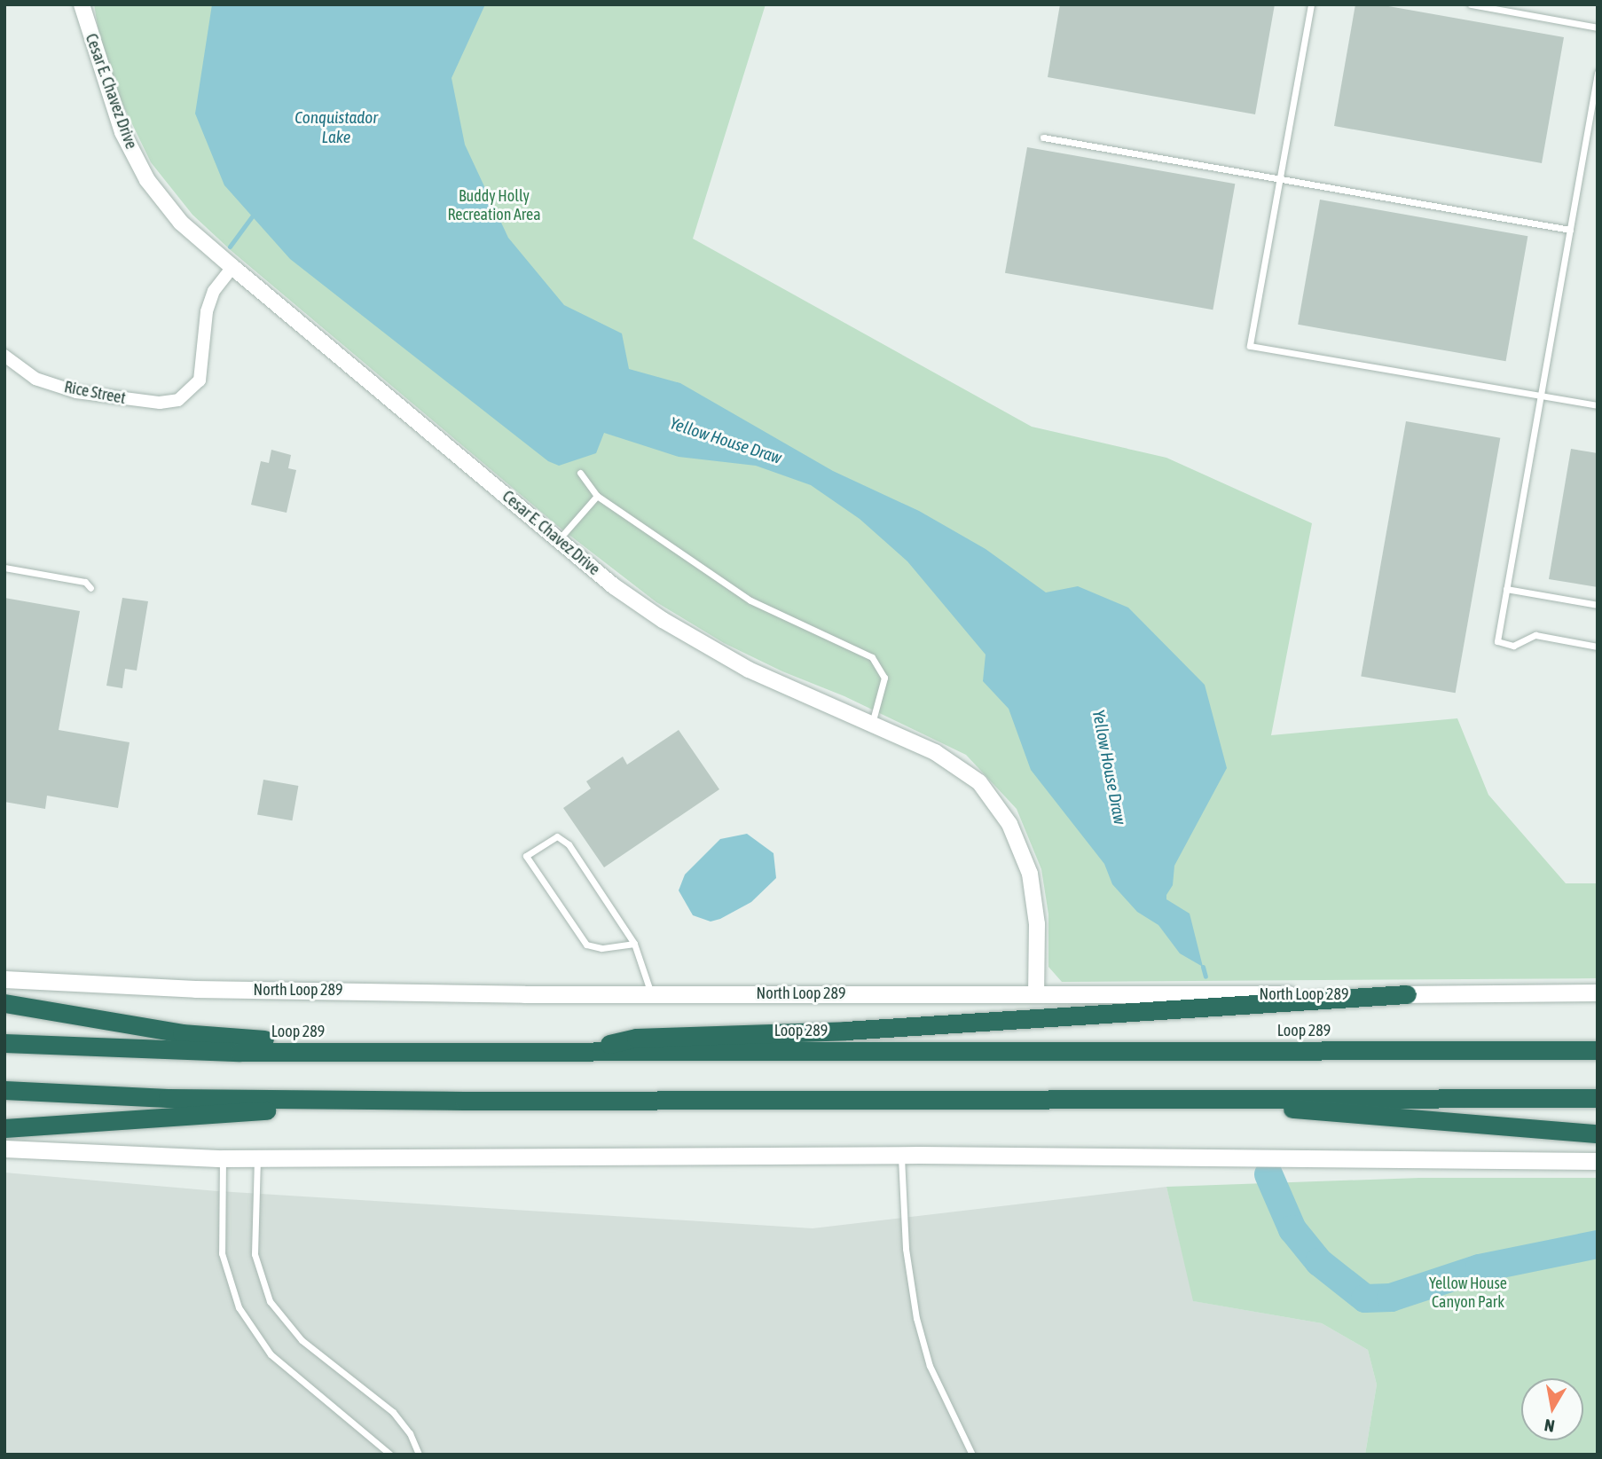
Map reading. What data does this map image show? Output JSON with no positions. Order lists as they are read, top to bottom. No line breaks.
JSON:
{"streets":{"highway":["Loop 289"],"main road":["North Loop 289"],"street":["Cesar E. Chavez Drive","Rice Street"]},"crossings":[["Cesar E. Chavez Drive","Rice Street"],["Cesar E. Chavez Drive","North Loop 289"]],"water":["Conquistador Lake","Yellow House Draw"],"parks":["Buddy Holly Recreation Area","Yellow House Canyon Park"],"north":"bottom"}
